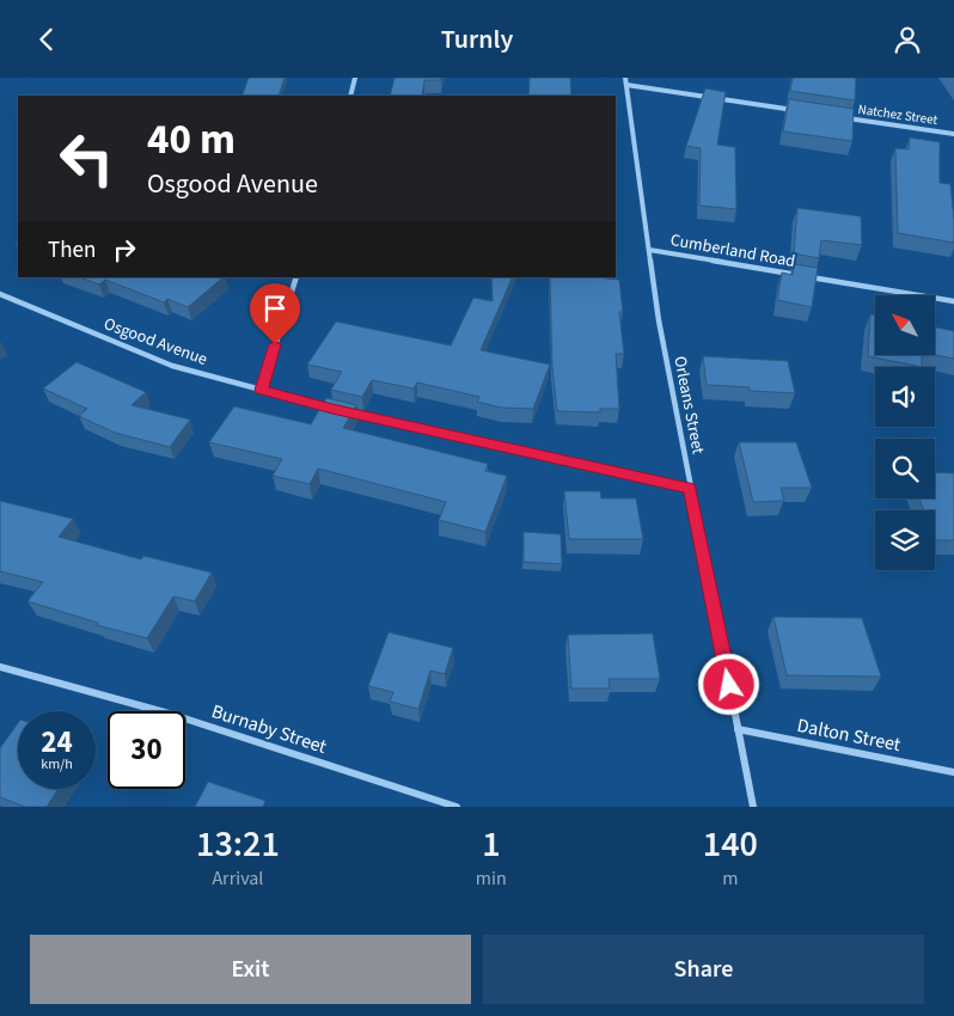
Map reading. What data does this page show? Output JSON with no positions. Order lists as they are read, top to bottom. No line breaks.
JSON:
{"streets":{"street":["Natchez Street","Cumberland Road","Osgood Avenue","Orleans Street","Burnaby Street","Dalton Street"]},"crossings":[["Cumberland Road","Orleans Street"],["Orleans Street","Dalton Street"]],"north":"top left","page":{"header":"Turnly","turn":["40 m","Osgood Avenue"],"then":"Then","speed":"24 km/h","limit":"30","eta":["13:21","Arrival","1","min","140","m"],"buttons":["Exit","Share"]}}
